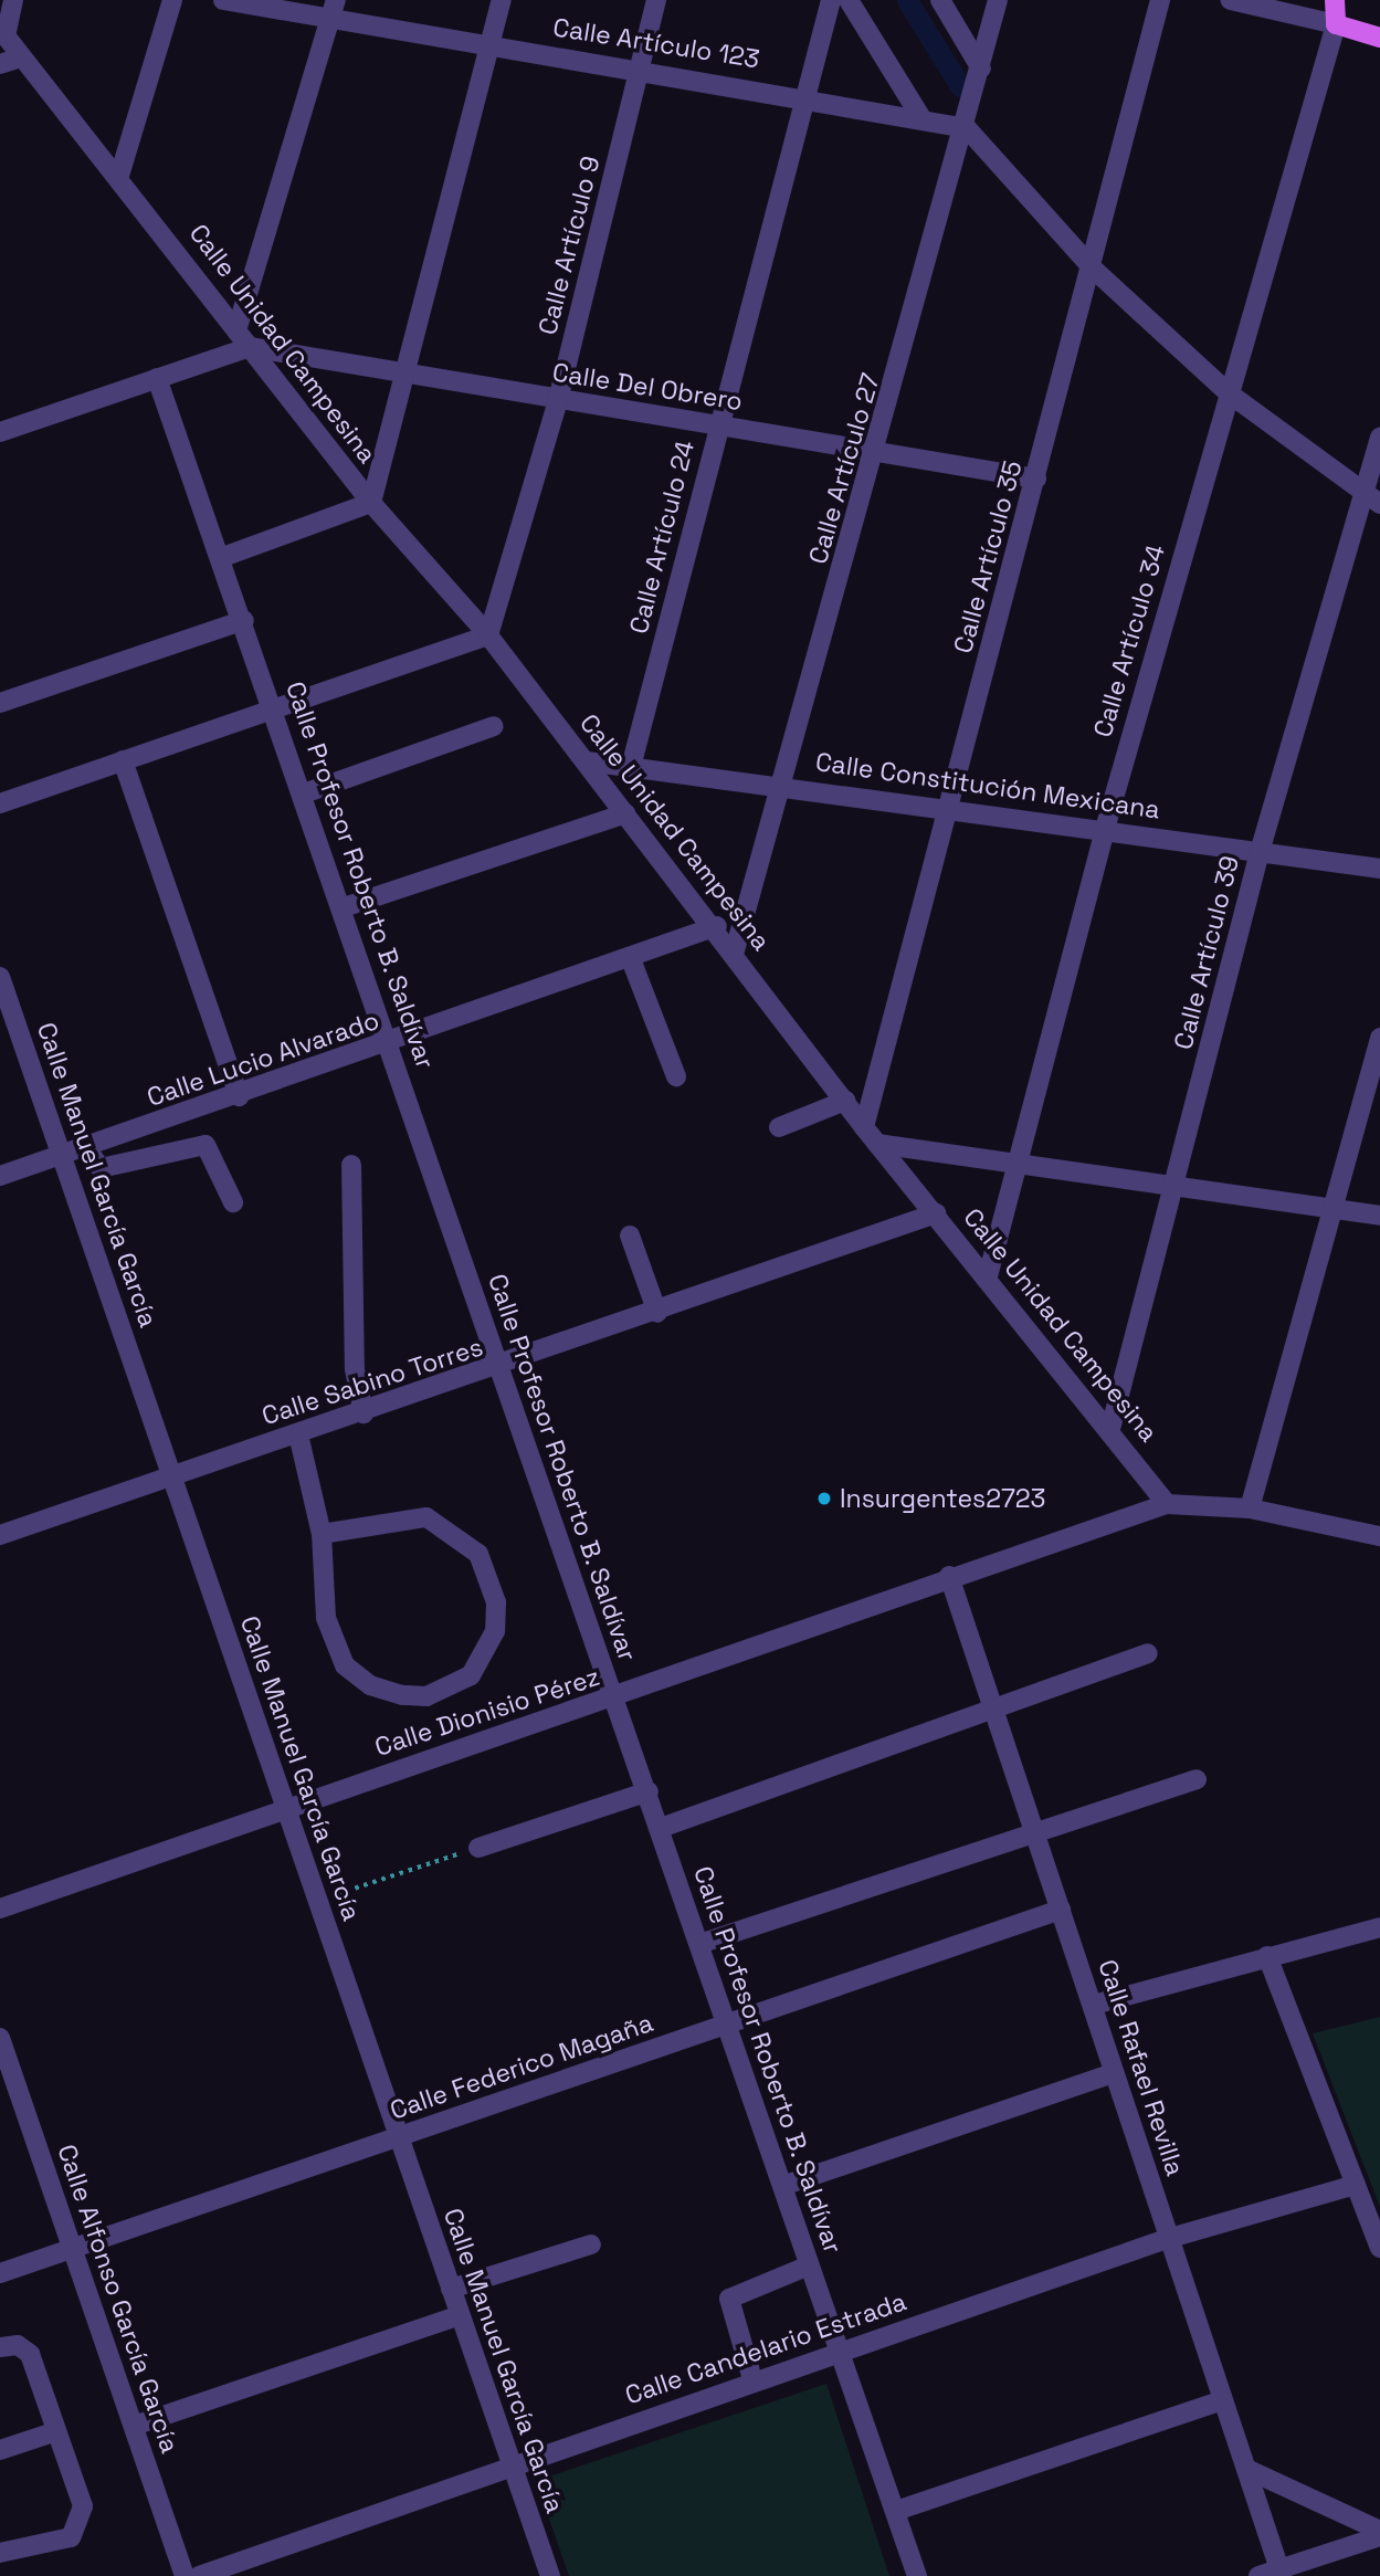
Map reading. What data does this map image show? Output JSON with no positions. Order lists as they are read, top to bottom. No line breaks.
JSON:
{"streets":{"street":["Calle Artículo 123","Calle Artículo 9","Calle Unidad Campesina","Calle Del Obrero","Calle Artículo 27","Calle Artículo 24","Calle Artículo 35","Calle Artículo 34","Calle Constitución Mexicana","Calle Profesor Roberto B. Saldívar","Calle Artículo 39","Calle Lucio Alvarado","Calle Manuel García García","Calle Sabino Torres","Calle Dionisio Pérez","Calle Federico Magaña","Calle Rafael Revilla","Calle Alfonso García García","Calle Candelario Estrada"]},"crossings":[["Calle Artículo 123","Calle Artículo 9"],["Calle Artículo 123","Calle Artículo 27"],["Calle Artículo 123","Calle Artículo 24"],["Calle Artículo 9","Calle Unidad Campesina"],["Calle Artículo 9","Calle Del Obrero"],["Calle Unidad Campesina","Calle Del Obrero"],["Calle Unidad Campesina","Calle Artículo 27"],["Calle Unidad Campesina","Calle Artículo 35"],["Calle Unidad Campesina","Calle Artículo 34"],["Calle Unidad Campesina","Calle Constitución Mexicana"],["Calle Unidad Campesina","Calle Artículo 39"],["Calle Unidad Campesina","Calle Lucio Alvarado"],["Calle Unidad Campesina","Calle Sabino Torres"],["Calle Unidad Campesina","Calle Dionisio Pérez"],["Calle Del Obrero","Calle Artículo 27"],["Calle Del Obrero","Calle Artículo 24"],["Calle Del Obrero","Calle Artículo 35"],["Calle Artículo 27","Calle Constitución Mexicana"],["Calle Artículo 24","Calle Constitución Mexicana"],["Calle Artículo 35","Calle Constitución Mexicana"],["Calle Artículo 34","Calle Constitución Mexicana"],["Calle Constitución Mexicana","Calle Artículo 39"],["Calle Profesor Roberto B. Saldívar","Calle Lucio Alvarado"],["Calle Profesor Roberto B. Saldívar","Calle Sabino Torres"],["Calle Profesor Roberto B. Saldívar","Calle Dionisio Pérez"],["Calle Profesor Roberto B. Saldívar","Calle Federico Magaña"],["Calle Profesor Roberto B. Saldívar","Calle Candelario Estrada"],["Calle Lucio Alvarado","Calle Manuel García García"],["Calle Manuel García García","Calle Sabino Torres"],["Calle Manuel García García","Calle Dionisio Pérez"],["Calle Manuel García García","Calle Federico Magaña"],["Calle Manuel García García","Calle Candelario Estrada"],["Calle Dionisio Pérez","Calle Rafael Revilla"],["Calle Federico Magaña","Calle Rafael Revilla"],["Calle Federico Magaña","Calle Alfonso García García"],["Calle Rafael Revilla","Calle Candelario Estrada"]],"places":["Insurgentes2723"]}
